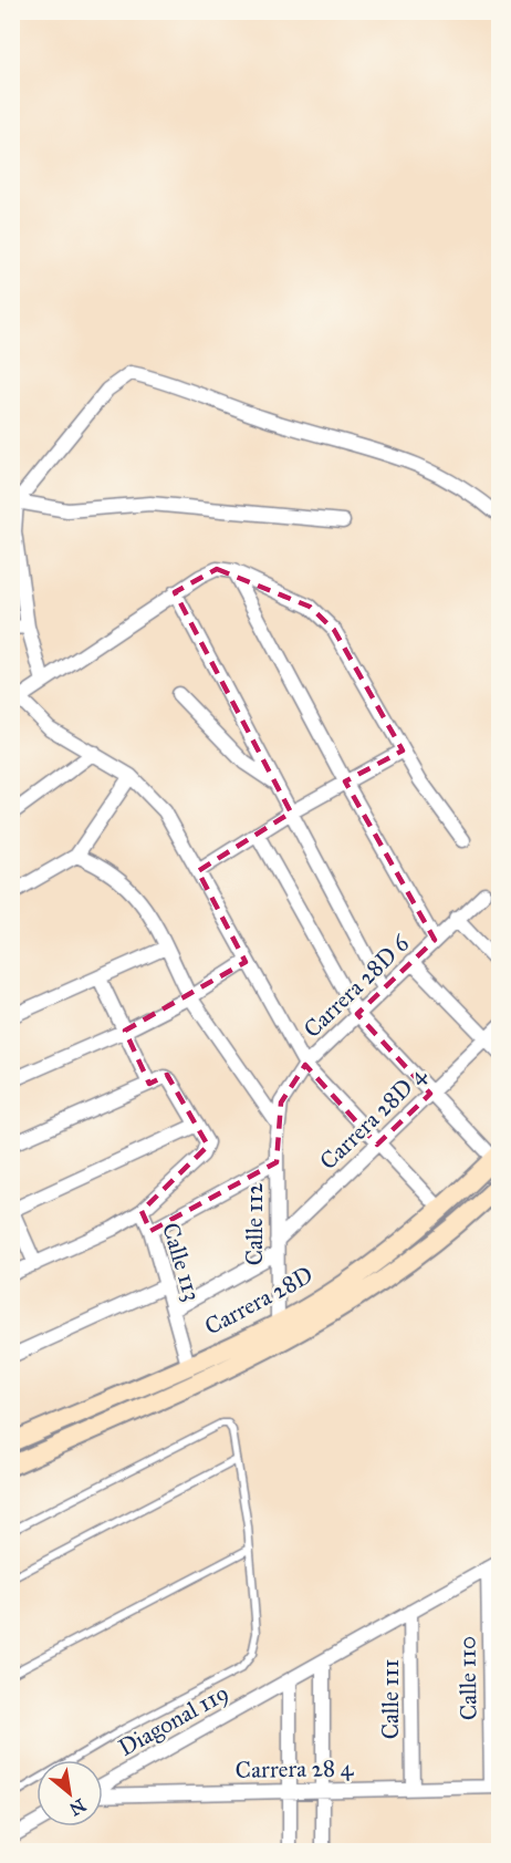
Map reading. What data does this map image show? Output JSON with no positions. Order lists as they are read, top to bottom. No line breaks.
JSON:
{"streets":{"street":["Carrera 28D 6","Carrera 28D 4","Calle 112","Calle 113","Carrera 28D","Calle 110","Calle 111","Diagonal 119","Carrera 28 4"]},"crossings":[["Carrera 28D 6","Calle 112"],["Carrera 28D 4","Calle 112"],["Carrera 28D 4","Calle 113"],["Calle 112","Carrera 28D"],["Calle 113","Carrera 28D"],["Calle 110","Diagonal 119"],["Calle 110","Carrera 28 4"],["Calle 111","Diagonal 119"],["Calle 111","Carrera 28 4"]],"north":"bottom right"}
